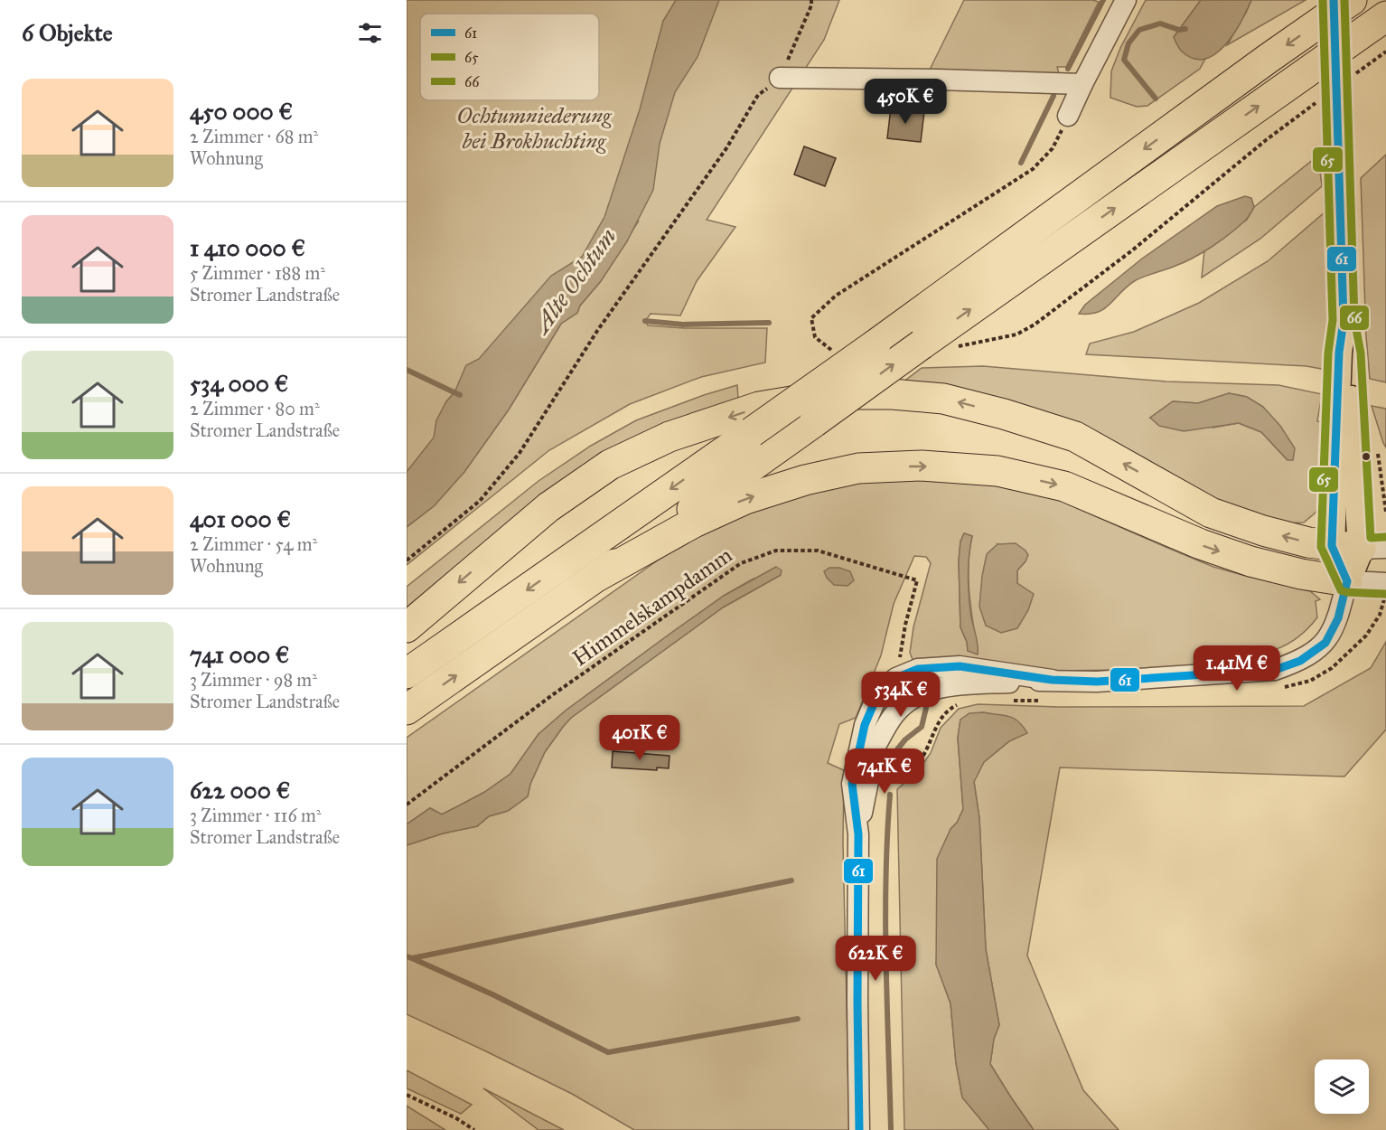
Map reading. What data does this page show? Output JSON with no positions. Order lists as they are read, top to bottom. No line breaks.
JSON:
{"streets":{"path":["Himmelskampdamm"]},"water":["Alte Ochtum"],"parks":["Ochtumniederung bei Brokhuchting"],"lines":["transit line 61","transit line 65","transit line 66"],"legend":["61","65","66"],"page":{"heading":"6 Objekte","list":[{"name":"450 000 €","note":"2 Zimmer · 68 m² · Wohnung"},{"name":"1 410 000 €","note":"5 Zimmer · 188 m² · Stromer Landstraße"},{"name":"534 000 €","note":"2 Zimmer · 80 m² · Stromer Landstraße"},{"name":"401 000 €","note":"2 Zimmer · 54 m² · Wohnung"},{"name":"741 000 €","note":"3 Zimmer · 98 m² · Stromer Landstraße"},{"name":"622 000 €","note":"3 Zimmer · 116 m² · Stromer Landstraße"}],"price":["450K €","1.41M €","534K €","401K €","741K €","622K €"]}}
